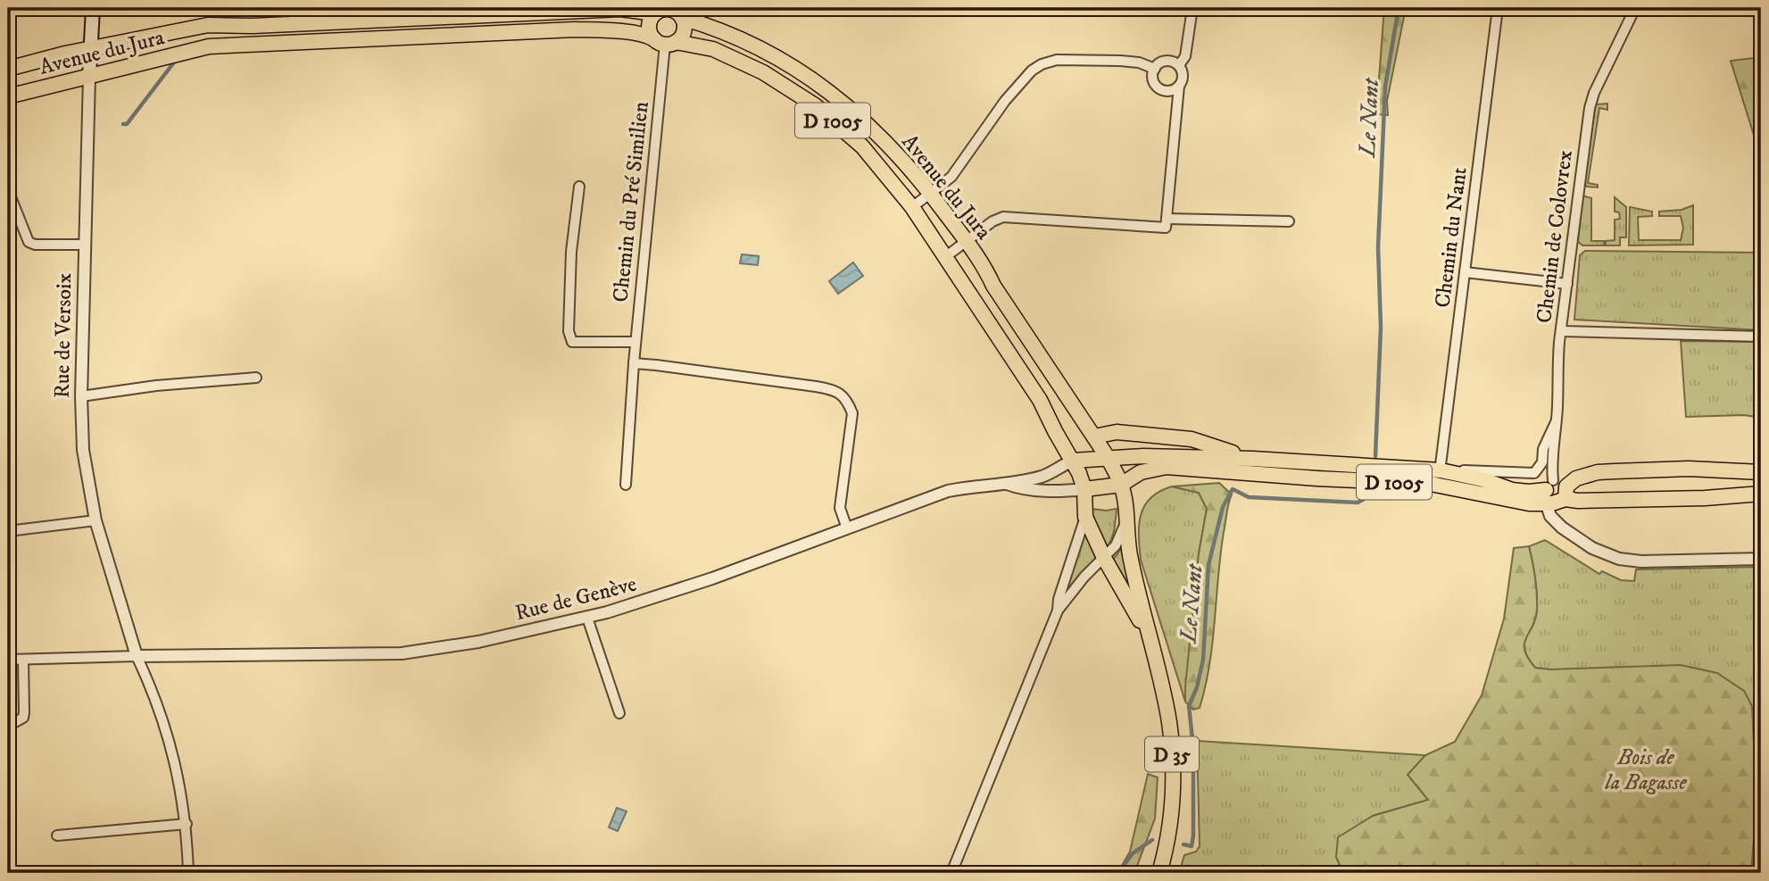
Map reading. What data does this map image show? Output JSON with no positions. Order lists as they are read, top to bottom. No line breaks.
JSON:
{"streets":{"main road":["Avenue du Jura","D 1005","Rue de Versoix","D 35"],"street":["Chemin du Pré Similien","Chemin de Colovrex","Chemin du Nant","Rue de Genève"]},"crossings":[["Avenue du Jura","D 1005"],["Avenue du Jura","Chemin du Pré Similien"],["Avenue du Jura","Rue de Versoix"],["Avenue du Jura","Rue de Genève"],["Avenue du Jura","D 35"],["D 1005","Chemin du Pré Similien"],["D 1005","Chemin de Colovrex"],["D 1005","Chemin du Nant"],["D 1005","D 35"],["Rue de Versoix","Rue de Genève"],["Rue de Genève","D 35"]],"water":["Le Nant"],"parks":["Bois de la Bagasse"]}
